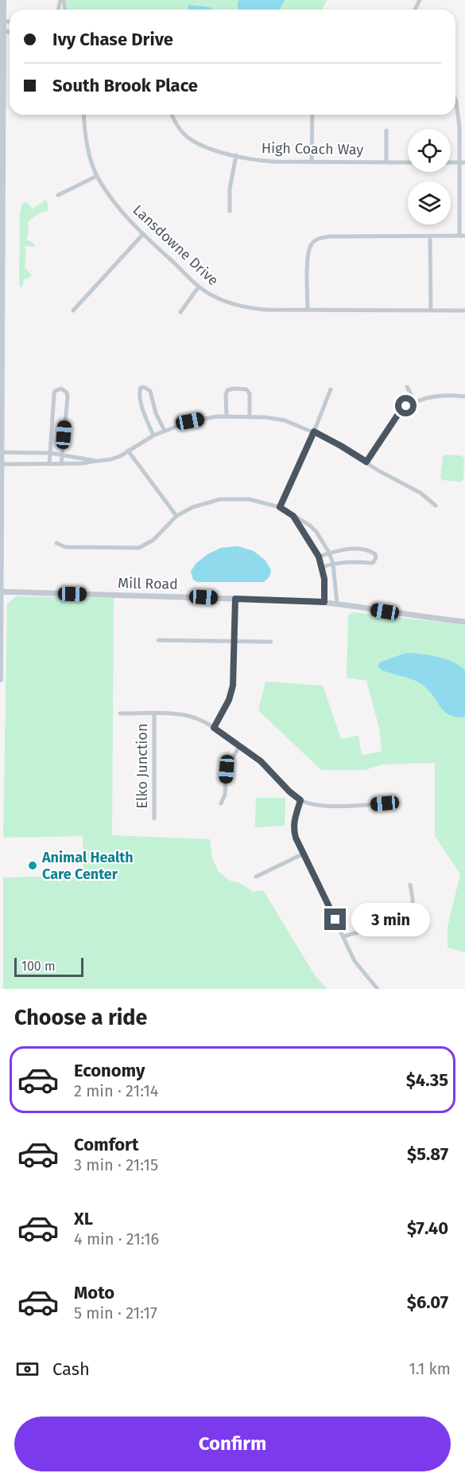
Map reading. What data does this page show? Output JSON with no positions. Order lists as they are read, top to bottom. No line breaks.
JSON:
{"streets":{"street":["High Coach Way","Lansdowne Drive","Mill Road","Elko Junction"]},"places":["Animal Health Care Center"],"scale_bar":"100 m","page":{"banner":["Ivy Chase Drive","South Brook Place"],"bubble":"3 min","scale":"100 m","heading":"Choose a ride","list":[{"name":"Economy","note":"2 min · 21:14","value":"$4.35"},{"name":"Comfort","note":"3 min · 21:15","value":"$5.87"},{"name":"XL","note":"4 min · 21:16","value":"$7.40"},{"name":"Moto","note":"5 min · 21:17","value":"$6.07"}],"pay":["Cash","1.1 km"],"buttons":"Confirm"}}
